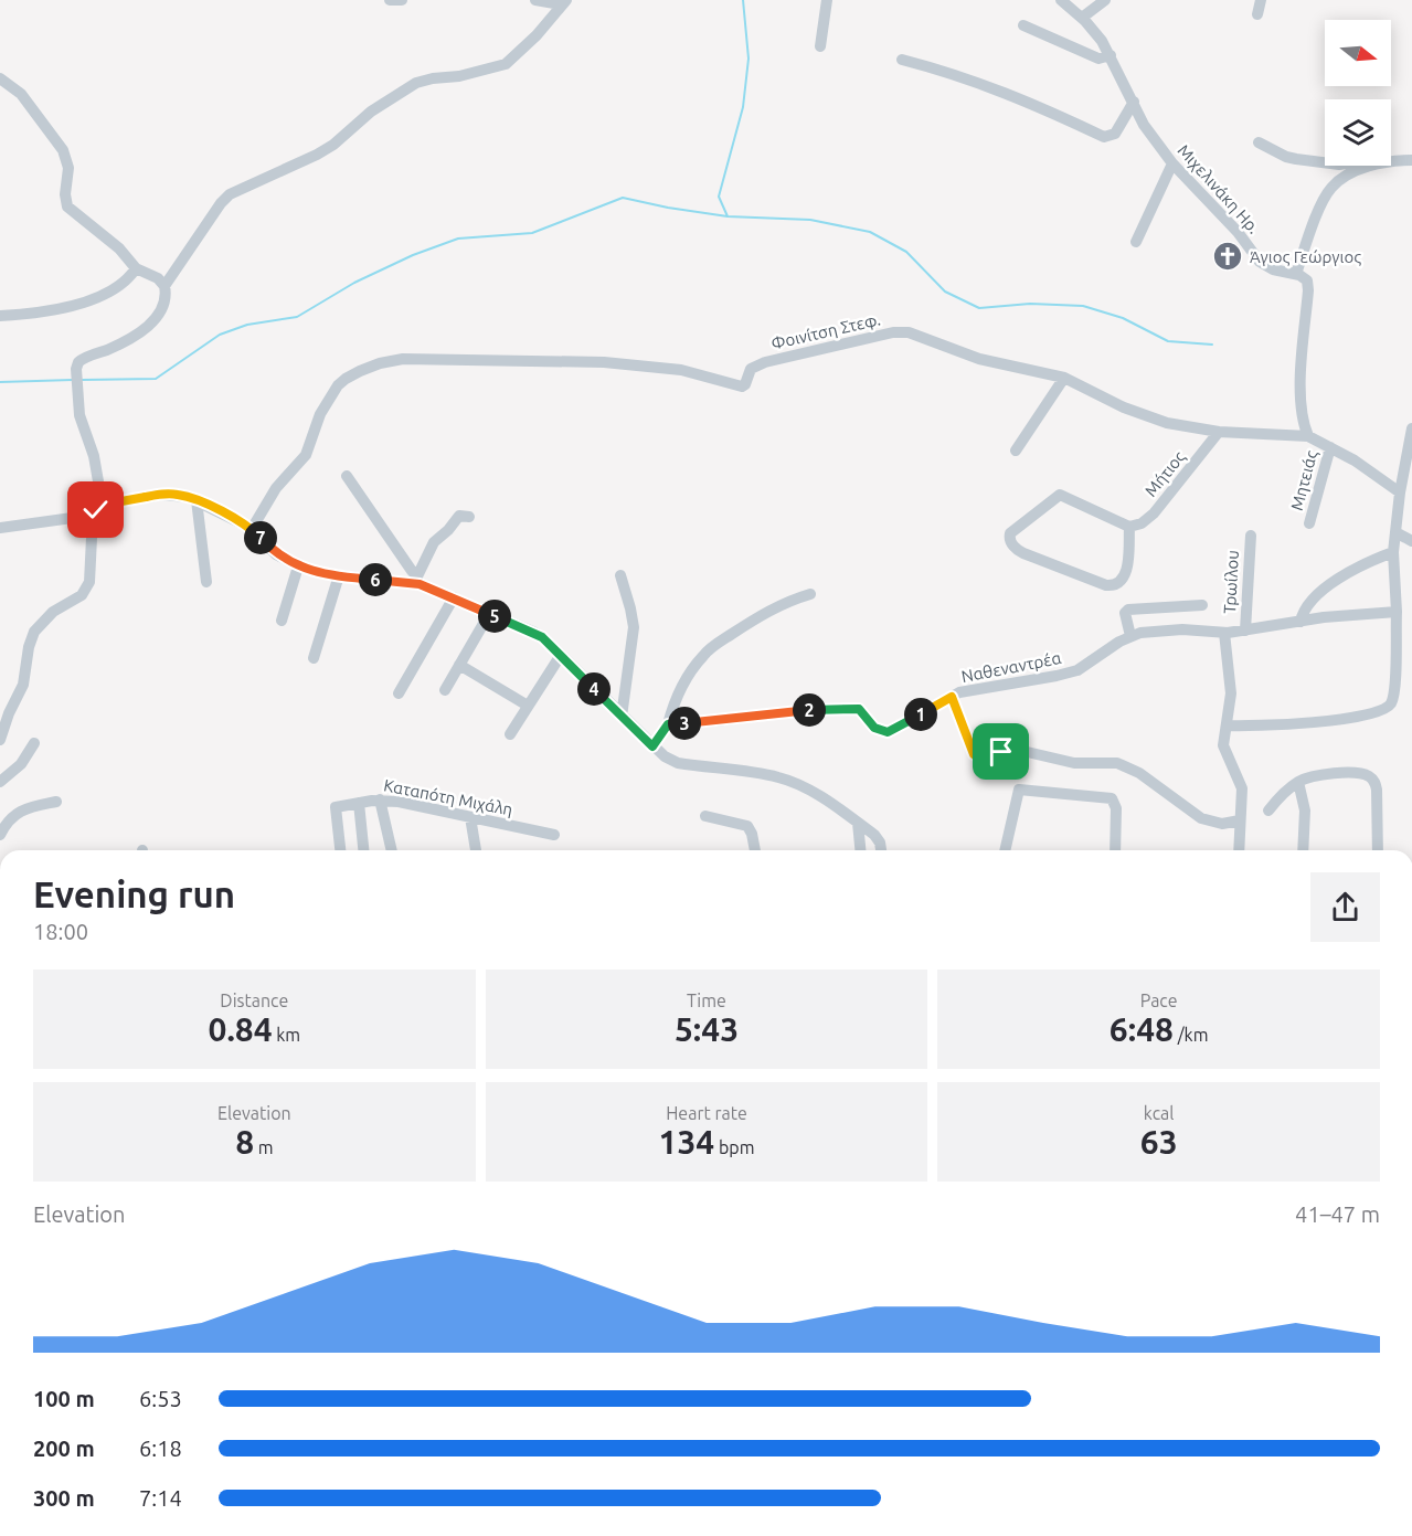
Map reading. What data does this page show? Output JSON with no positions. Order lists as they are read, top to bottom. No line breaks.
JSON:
{"streets":{"street":["Μιχελινάκη Ηρ.","Φοινίτση Στεφ.","Μήτιος","Μητειάς","Τρωίλου","Ναθεναντρέα","Καταπότη Μιχάλη"]},"crossings":[["Φοινίτση Στεφ.","Μήτιος"],["Φοινίτση Στεφ.","Μητειάς"],["Τρωίλου","Ναθεναντρέα"]],"places":{"church":["Άγιος Γεώργιος"]},"north":"right","page":{"pins":["7","6","5","4","2","1","3"],"heading":["Evening run","18:00"],"stats":[["Distance","0.84 km"],["Time","5:43"],["Pace","6:48 /km"],["Elevation","8 m"],["Heart rate","134 bpm"],["kcal","63"]],"chart":["Elevation","41–47 m"],"list":[{"name":"100 m","note":"6:53"},{"name":"200 m","note":"6:18"},{"name":"300 m","note":"7:14"}]}}
